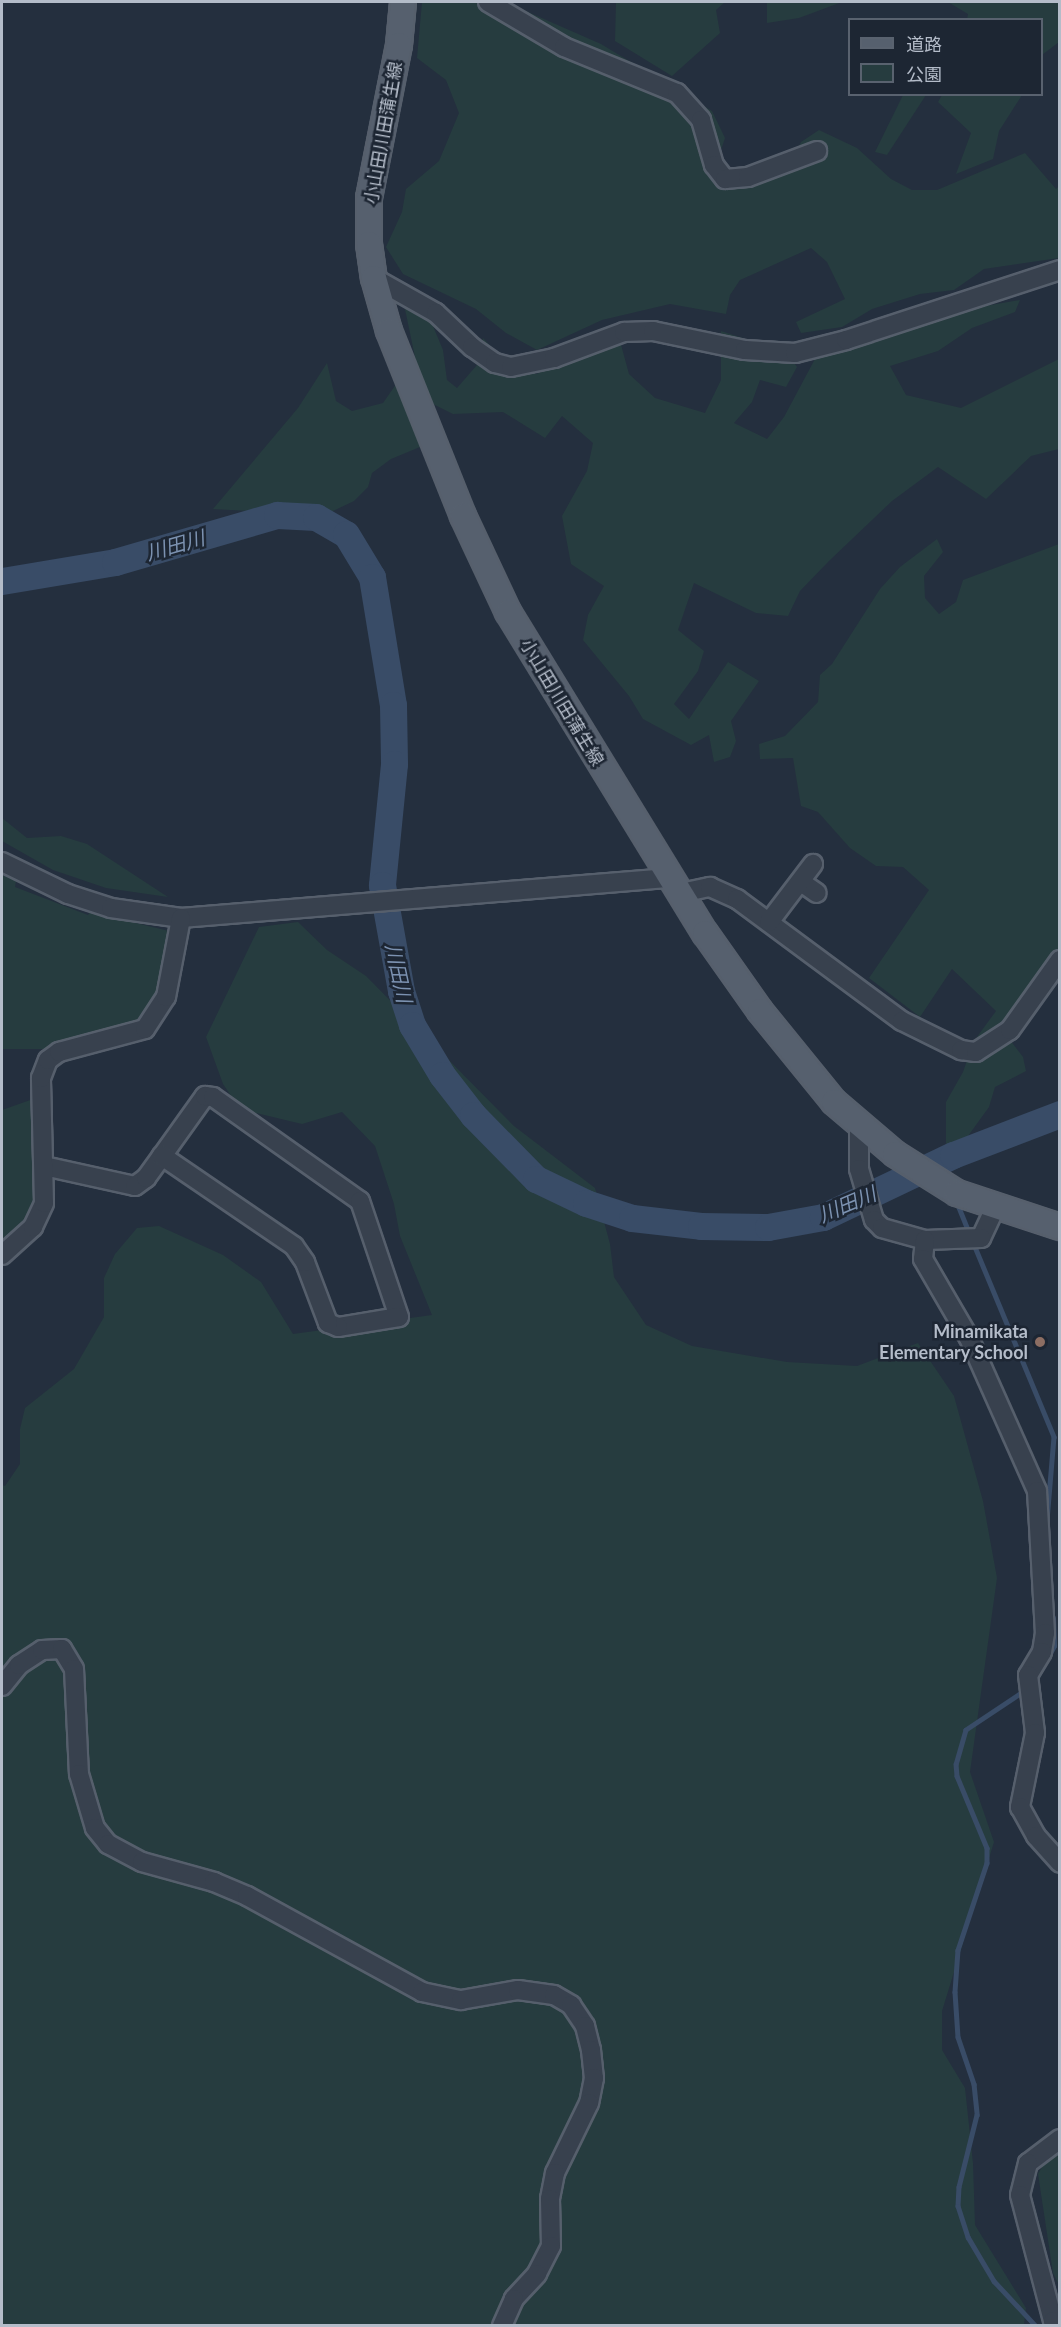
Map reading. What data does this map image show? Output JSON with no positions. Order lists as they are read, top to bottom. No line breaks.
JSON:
{"streets":{"main road":["小山田川田蒲生線"]},"water":["川田川"],"places":["Minamikata Elementary School"],"legend":["道路","公園"]}
